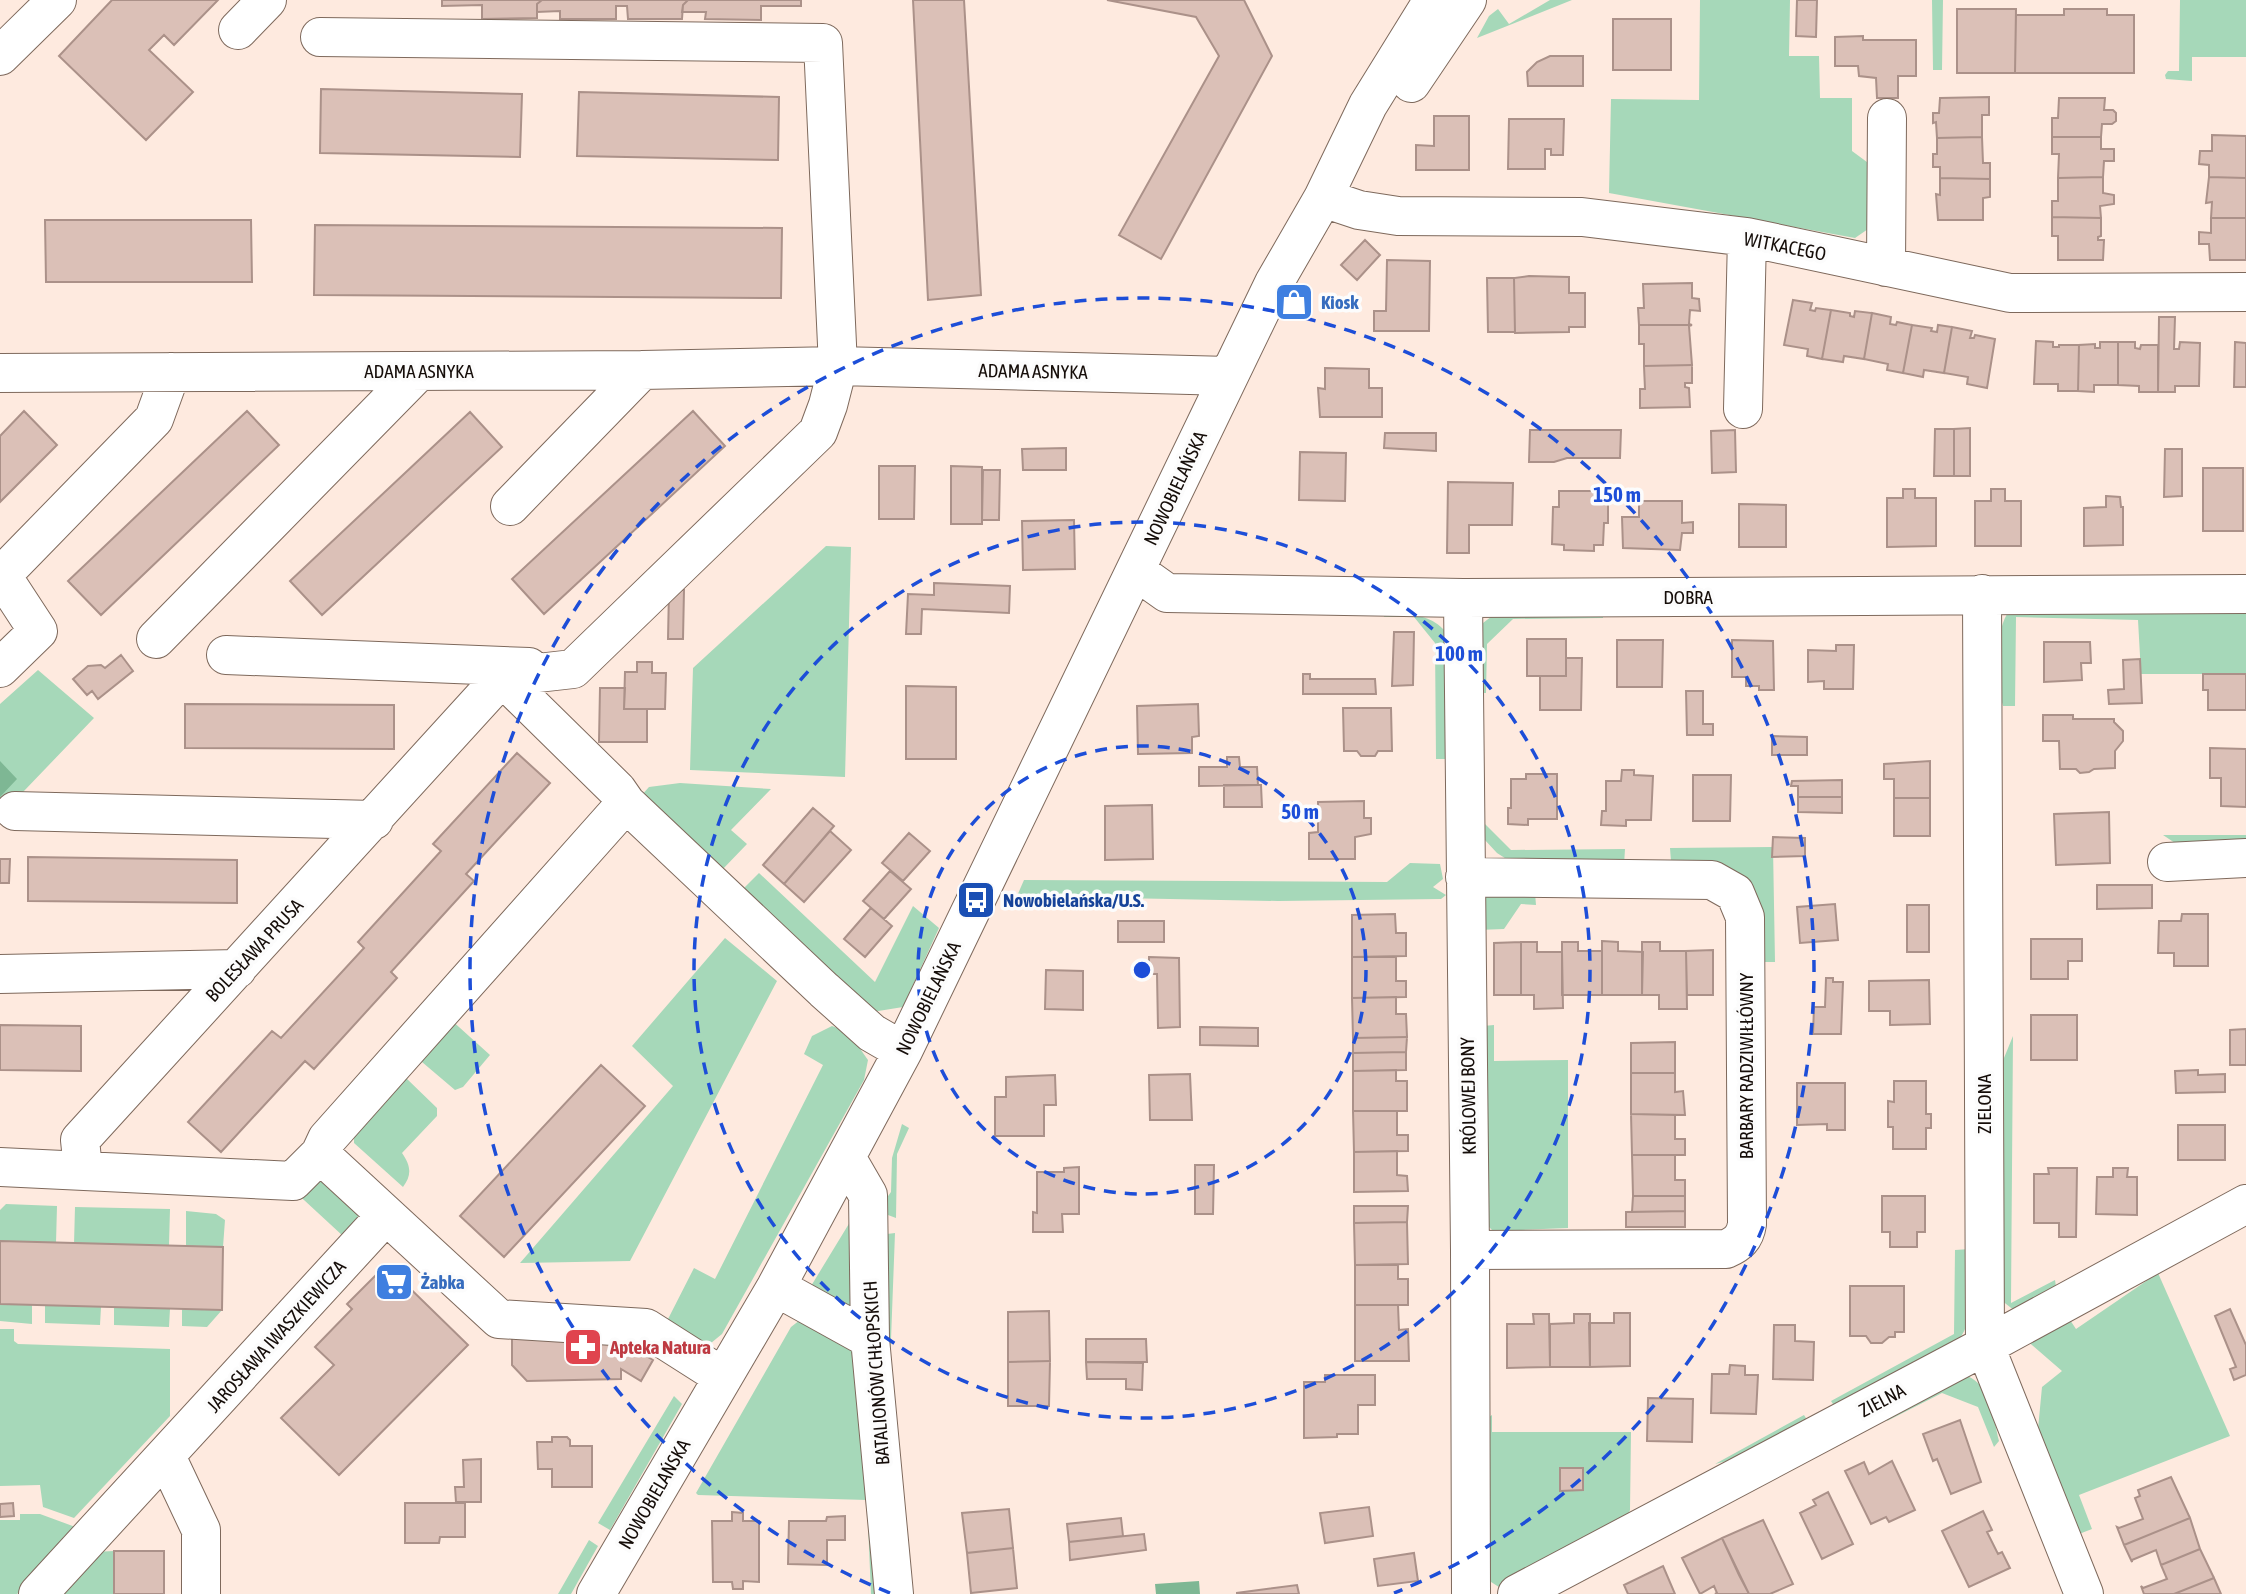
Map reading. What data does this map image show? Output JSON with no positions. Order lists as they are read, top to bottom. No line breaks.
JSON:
{"streets":{"street":["WITKACEGO","ADAMA ASNYKA","NOWOBIELAŃSKA","DOBRA","BOLESŁAWA PRUSA","BARBARY RADZIWIŁŁÓWNY","KRÓLOWEJ BONY","ZIELONA","JAROSŁAWA IWASZKIEWICZA","BATALIONÓW CHŁOPSKICH","ZIELNA"]},"crossings":[["WITKACEGO","NOWOBIELAŃSKA"],["ADAMA ASNYKA","NOWOBIELAŃSKA"],["NOWOBIELAŃSKA","DOBRA"],["NOWOBIELAŃSKA","BATALIONÓW CHŁOPSKICH"],["DOBRA","KRÓLOWEJ BONY"],["DOBRA","ZIELONA"],["BARBARY RADZIWIŁŁÓWNY","KRÓLOWEJ BONY"],["ZIELONA","ZIELNA"]],"places":{"shop":["Kiosk"],"bus stop":["Nowobielańska/U.S."],"supermarket":["Żabka"],"pharmacy":["Apteka Natura"]},"rings":["150 m","100 m","50 m"]}
